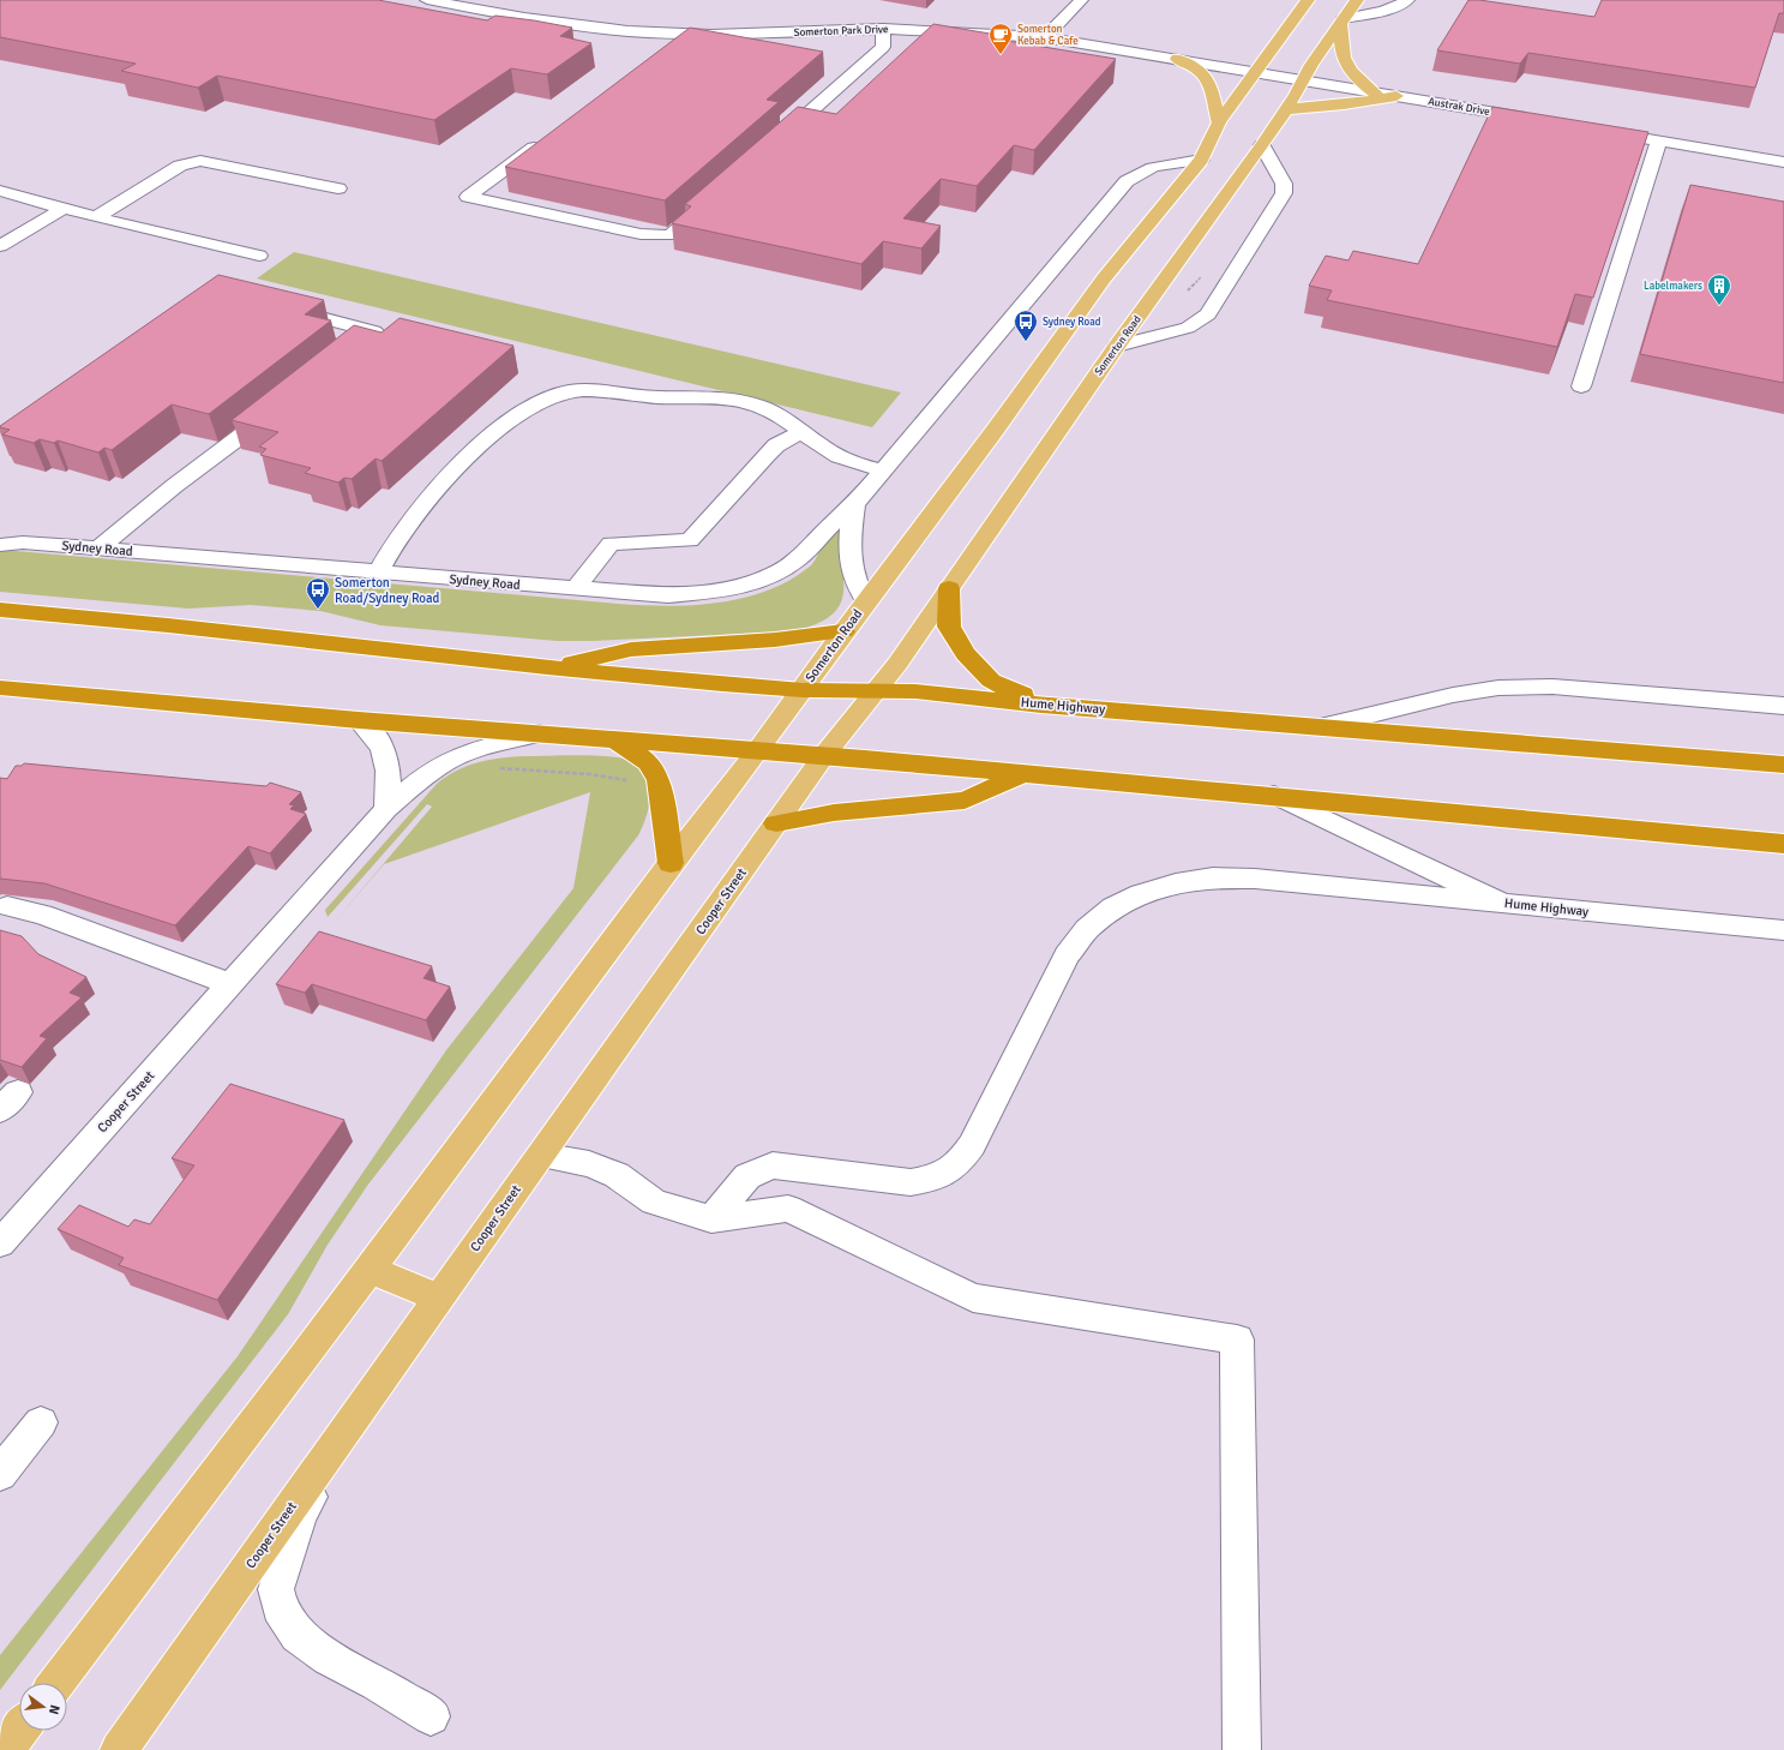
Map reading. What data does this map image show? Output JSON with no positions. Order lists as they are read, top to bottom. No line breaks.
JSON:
{"streets":{"highway":["Hume Highway"],"main road":["Somerton Road","Cooper Street"],"street":["Somerton Park Drive","Austrak Drive","Sydney Road"]},"crossings":[["Somerton Park Drive","Austrak Drive"],["Somerton Park Drive","Somerton Road"],["Austrak Drive","Somerton Road"],["Somerton Road","Sydney Road"],["Somerton Road","Hume Highway"],["Somerton Road","Cooper Street"],["Hume Highway","Cooper Street"]],"places":{"cafe":["Somerton Kebab & Cafe"],"building":["Labelmakers"],"bus stop":["Sydney Road","Somerton Road/Sydney Road"]},"north":"right"}
